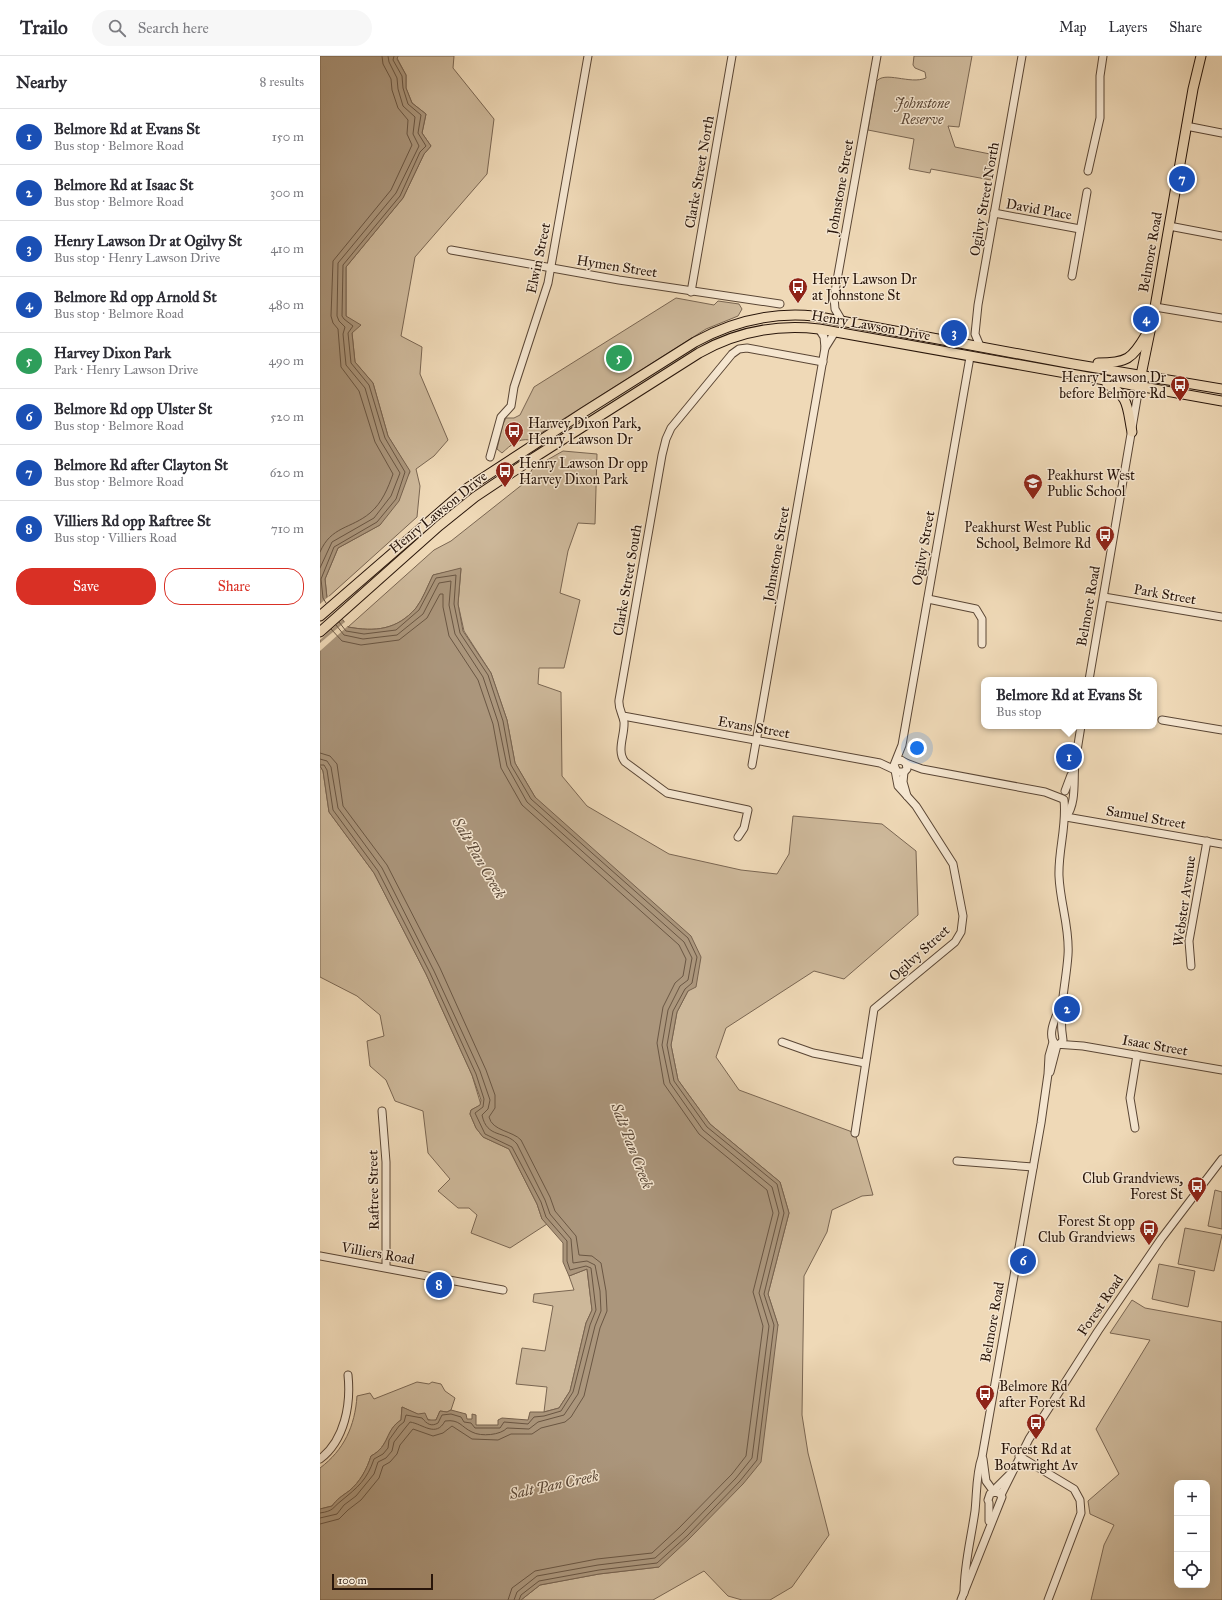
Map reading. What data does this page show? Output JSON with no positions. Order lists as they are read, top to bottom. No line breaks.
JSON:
{"streets":{"main road":["Belmore Road","Henry Lawson Drive"],"street":["Clarke Street North","Johnstone Street","Ogilvy Street North","David Place","Elwin Street","Hymen Street","Ogilvy Street","Clarke Street South","Park Street","Evans Street","Samuel Street","Webster Avenue","Isaac Street","Raftree Street","Villiers Road","Forest Road"]},"crossings":[["Clarke Street North","Hymen Street"],["Johnstone Street","Henry Lawson Drive"],["Johnstone Street","Clarke Street South"],["Johnstone Street","Evans Street"],["Ogilvy Street North","David Place"],["Ogilvy Street North","Henry Lawson Drive"],["Belmore Road","Henry Lawson Drive"],["Belmore Road","Park Street"],["Belmore Road","Samuel Street"],["Belmore Road","Isaac Street"],["Belmore Road","Forest Road"],["Elwin Street","Hymen Street"],["Henry Lawson Drive","Ogilvy Street"],["Ogilvy Street","Evans Street"],["Clarke Street South","Evans Street"],["Samuel Street","Webster Avenue"],["Raftree Street","Villiers Road"]],"water":["Salt Pan Creek"],"parks":["Johnstone Reserve"],"places":{"bus stop":["Henry Lawson Dr at Johnstone St","Henry Lawson Dr before Belmore Rd","Harvey Dixon Park, Henry Lawson Dr","Henry Lawson Dr opp Harvey Dixon Park","Peakhurst West Public School, Belmore Rd","Club Grandviews, Forest St","Forest St opp Club Grandviews","Belmore Rd after Forest Rd","Forest Rd at Boatwright Av"],"school or university":["Peakhurst West Public School"]},"scale_bar":"100 m","page":{"header":"Trailo","search":"Search here","nav":["Map","Layers","Share"],"heading":["Nearby","8 results"],"list":[{"mark":"1","name":"Belmore Rd at Evans St","note":"Bus stop · Belmore Road","value":"150 m"},{"mark":"2","name":"Belmore Rd at Isaac St","note":"Bus stop · Belmore Road","value":"300 m"},{"mark":"3","name":"Henry Lawson Dr at Ogilvy St","note":"Bus stop · Henry Lawson Drive","value":"410 m"},{"mark":"4","name":"Belmore Rd opp Arnold St","note":"Bus stop · Belmore Road","value":"480 m"},{"mark":"5","name":"Harvey Dixon Park","note":"Park · Henry Lawson Drive","value":"490 m"},{"mark":"6","name":"Belmore Rd opp Ulster St","note":"Bus stop · Belmore Road","value":"520 m"},{"mark":"7","name":"Belmore Rd after Clayton St","note":"Bus stop · Belmore Road","value":"620 m"},{"mark":"8","name":"Villiers Rd opp Raftree St","note":"Bus stop · Villiers Road","value":"710 m"}],"pins":["7","4","3","5","1","2","6","8"],"buttons":["Save","Share"],"popup":["Belmore Rd at Evans St","Bus stop"],"map_buttons":["+","−"],"scale":"100 m"}}
